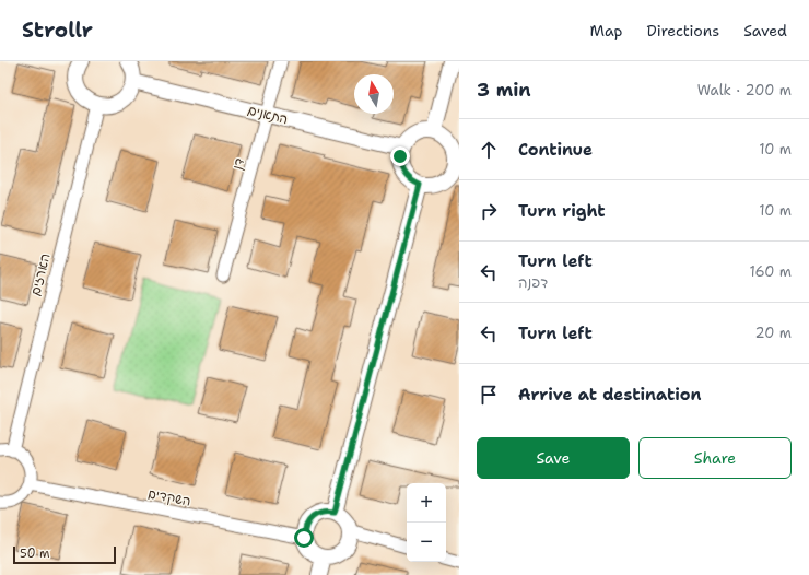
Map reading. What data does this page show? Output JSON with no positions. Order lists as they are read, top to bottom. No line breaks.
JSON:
{"streets":{"street":["התאנים","דן","הארזים","השקדים"]},"crossings":[["התאנים","דן"]],"scale_bar":"50 m","north":"top","page":{"header":"Strollr","nav":["Map","Directions","Saved"],"heading":["3 min","Walk · 200 m"],"list":[["Continue","10 m"],["Turn right","10 m"],["Turn left","דפנה","160 m"],["Turn left","20 m"],"Arrive at destination"],"buttons":["Save","Share"],"map_buttons":["+","−"],"scale":"50 m"}}
